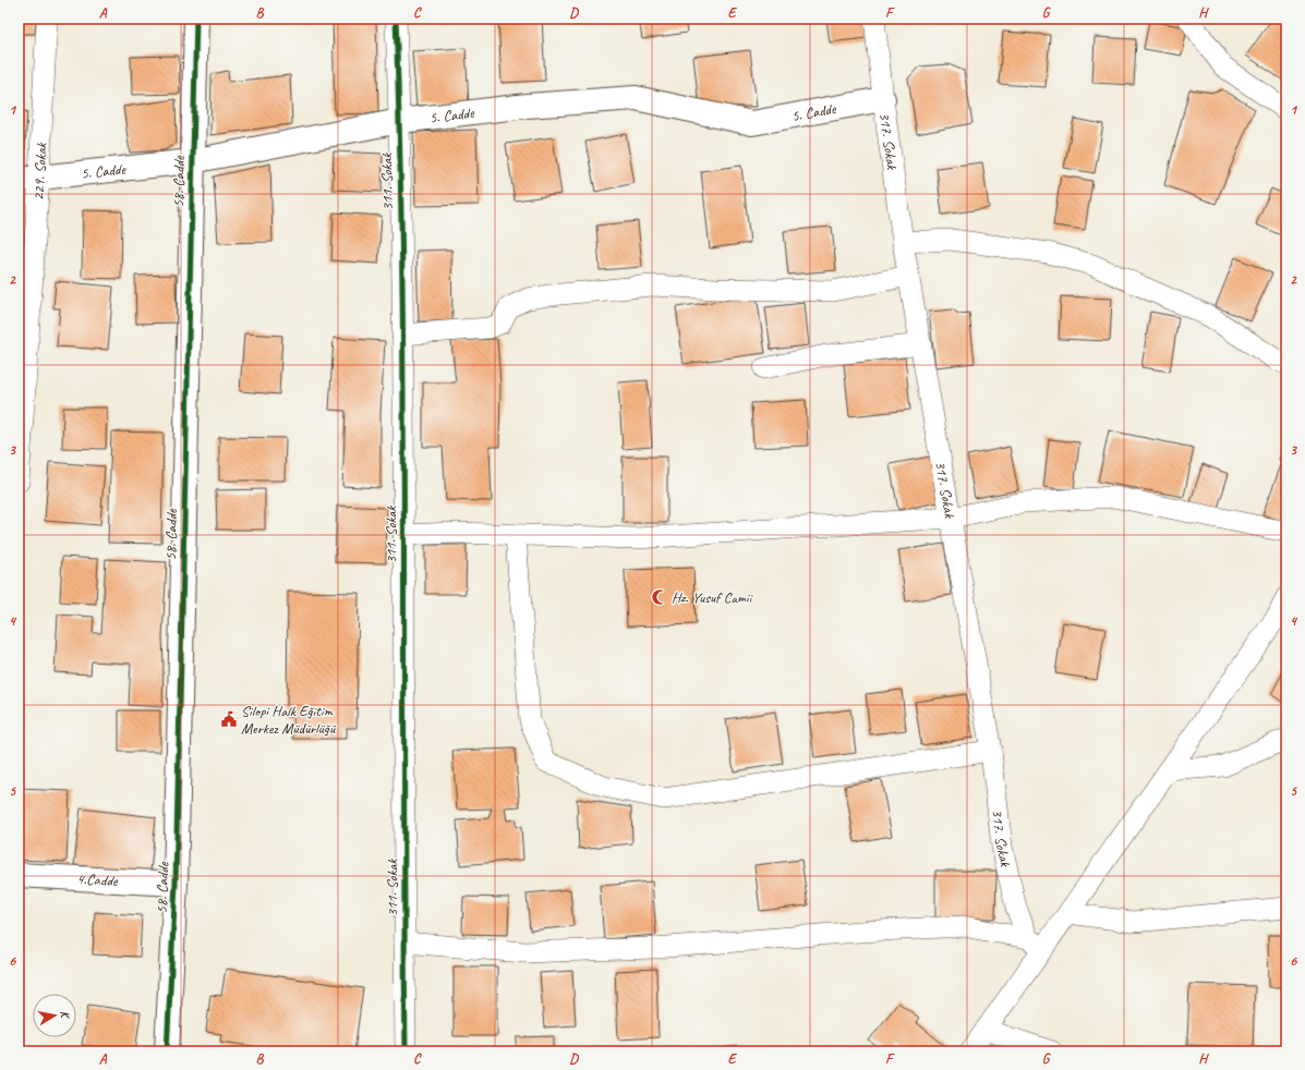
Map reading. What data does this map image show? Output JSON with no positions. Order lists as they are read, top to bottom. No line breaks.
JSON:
{"streets":{"street":["5. Cadde","317. Sokak","229. Sokak","58. Cadde","311. Sokak","4.Cadde"]},"crossings":[["5. Cadde","317. Sokak"],["5. Cadde","229. Sokak"],["5. Cadde","58. Cadde"],["5. Cadde","311. Sokak"],["58. Cadde","4.Cadde"]],"places":{"mosque":["Hz. Yusuf Camii"],"public building":["Silopi Halk Eğitim Merkez Müdürlüğü"]},"north":"right","grid":{"columns":["A","B","C","D","E","F","G","H"],"rows":["1","2","3","4","5","6"]}}
